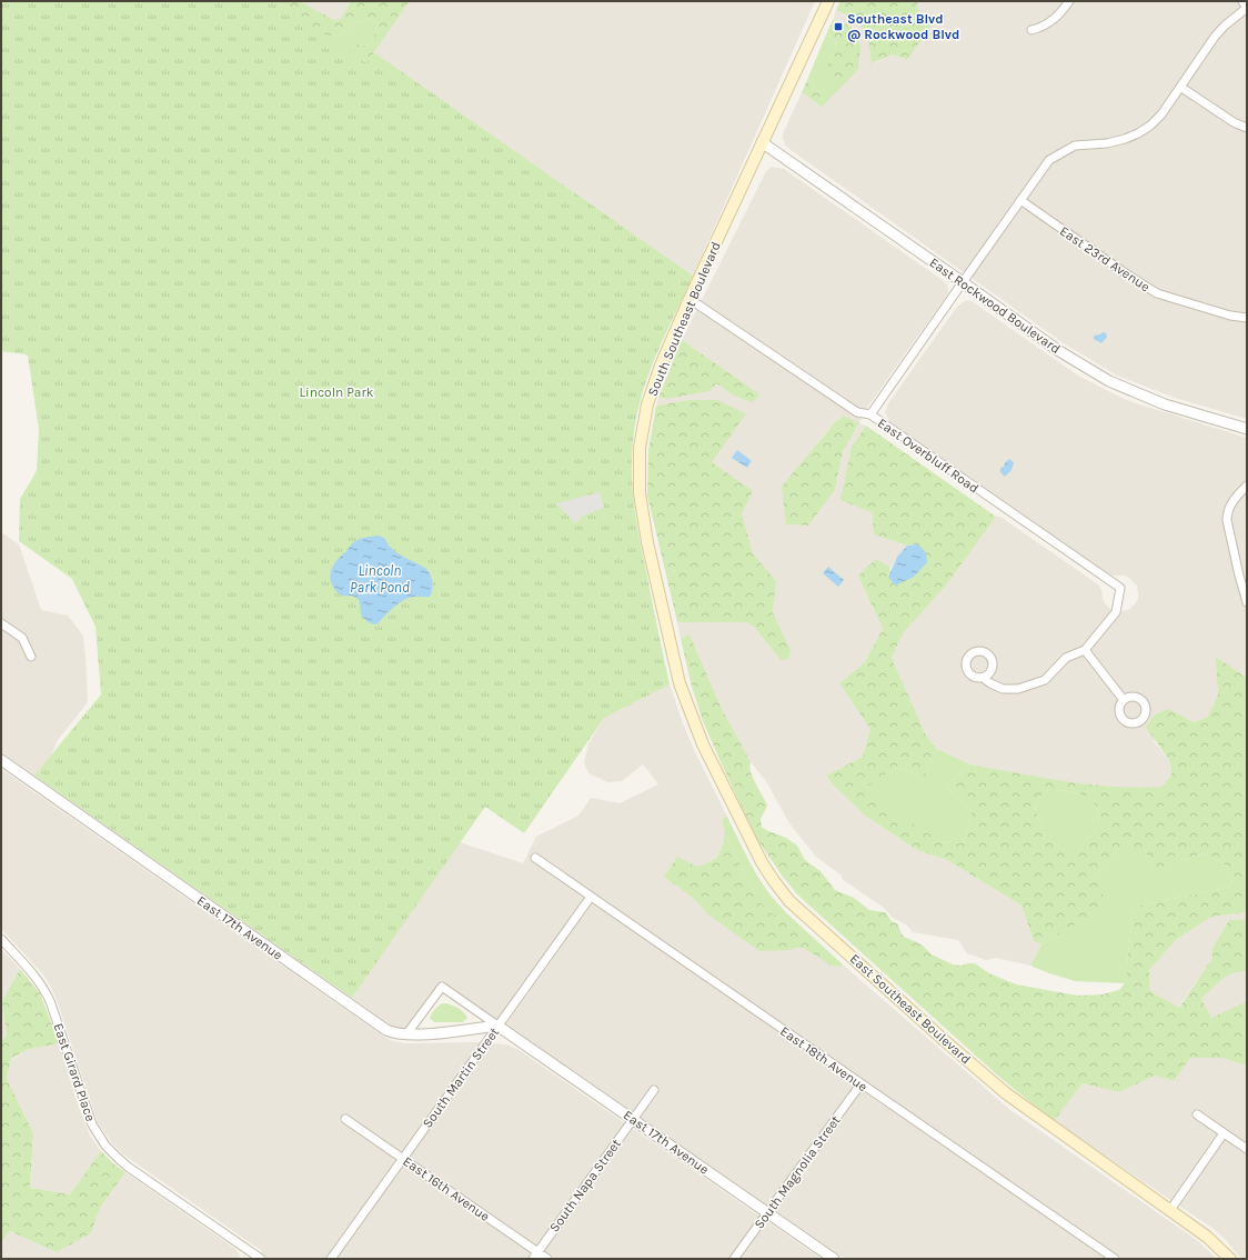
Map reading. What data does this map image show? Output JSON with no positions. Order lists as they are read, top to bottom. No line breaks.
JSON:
{"streets":{"main road":["South Southeast Boulevard","East Southeast Boulevard"],"street":["East 23rd Avenue","East Rockwood Boulevard","East Overbluff Road","East 17th Avenue","East 18th Avenue","East Girard Place","South Martin Street","South Magnolia Street","South Napa Street","East 16th Avenue"]},"crossings":[["East Rockwood Boulevard","South Southeast Boulevard"],["South Southeast Boulevard","East Overbluff Road"],["South Southeast Boulevard","East Southeast Boulevard"],["East 17th Avenue","South Martin Street"],["East 17th Avenue","South Magnolia Street"],["East 17th Avenue","South Napa Street"],["East 18th Avenue","South Martin Street"],["East 18th Avenue","South Magnolia Street"],["South Martin Street","East 16th Avenue"],["South Napa Street","East 16th Avenue"]],"water":["Lincoln Park Pond"],"parks":["Lincoln Park"],"places":{"transit":["Southeast Blvd @ Rockwood Blvd"]}}
